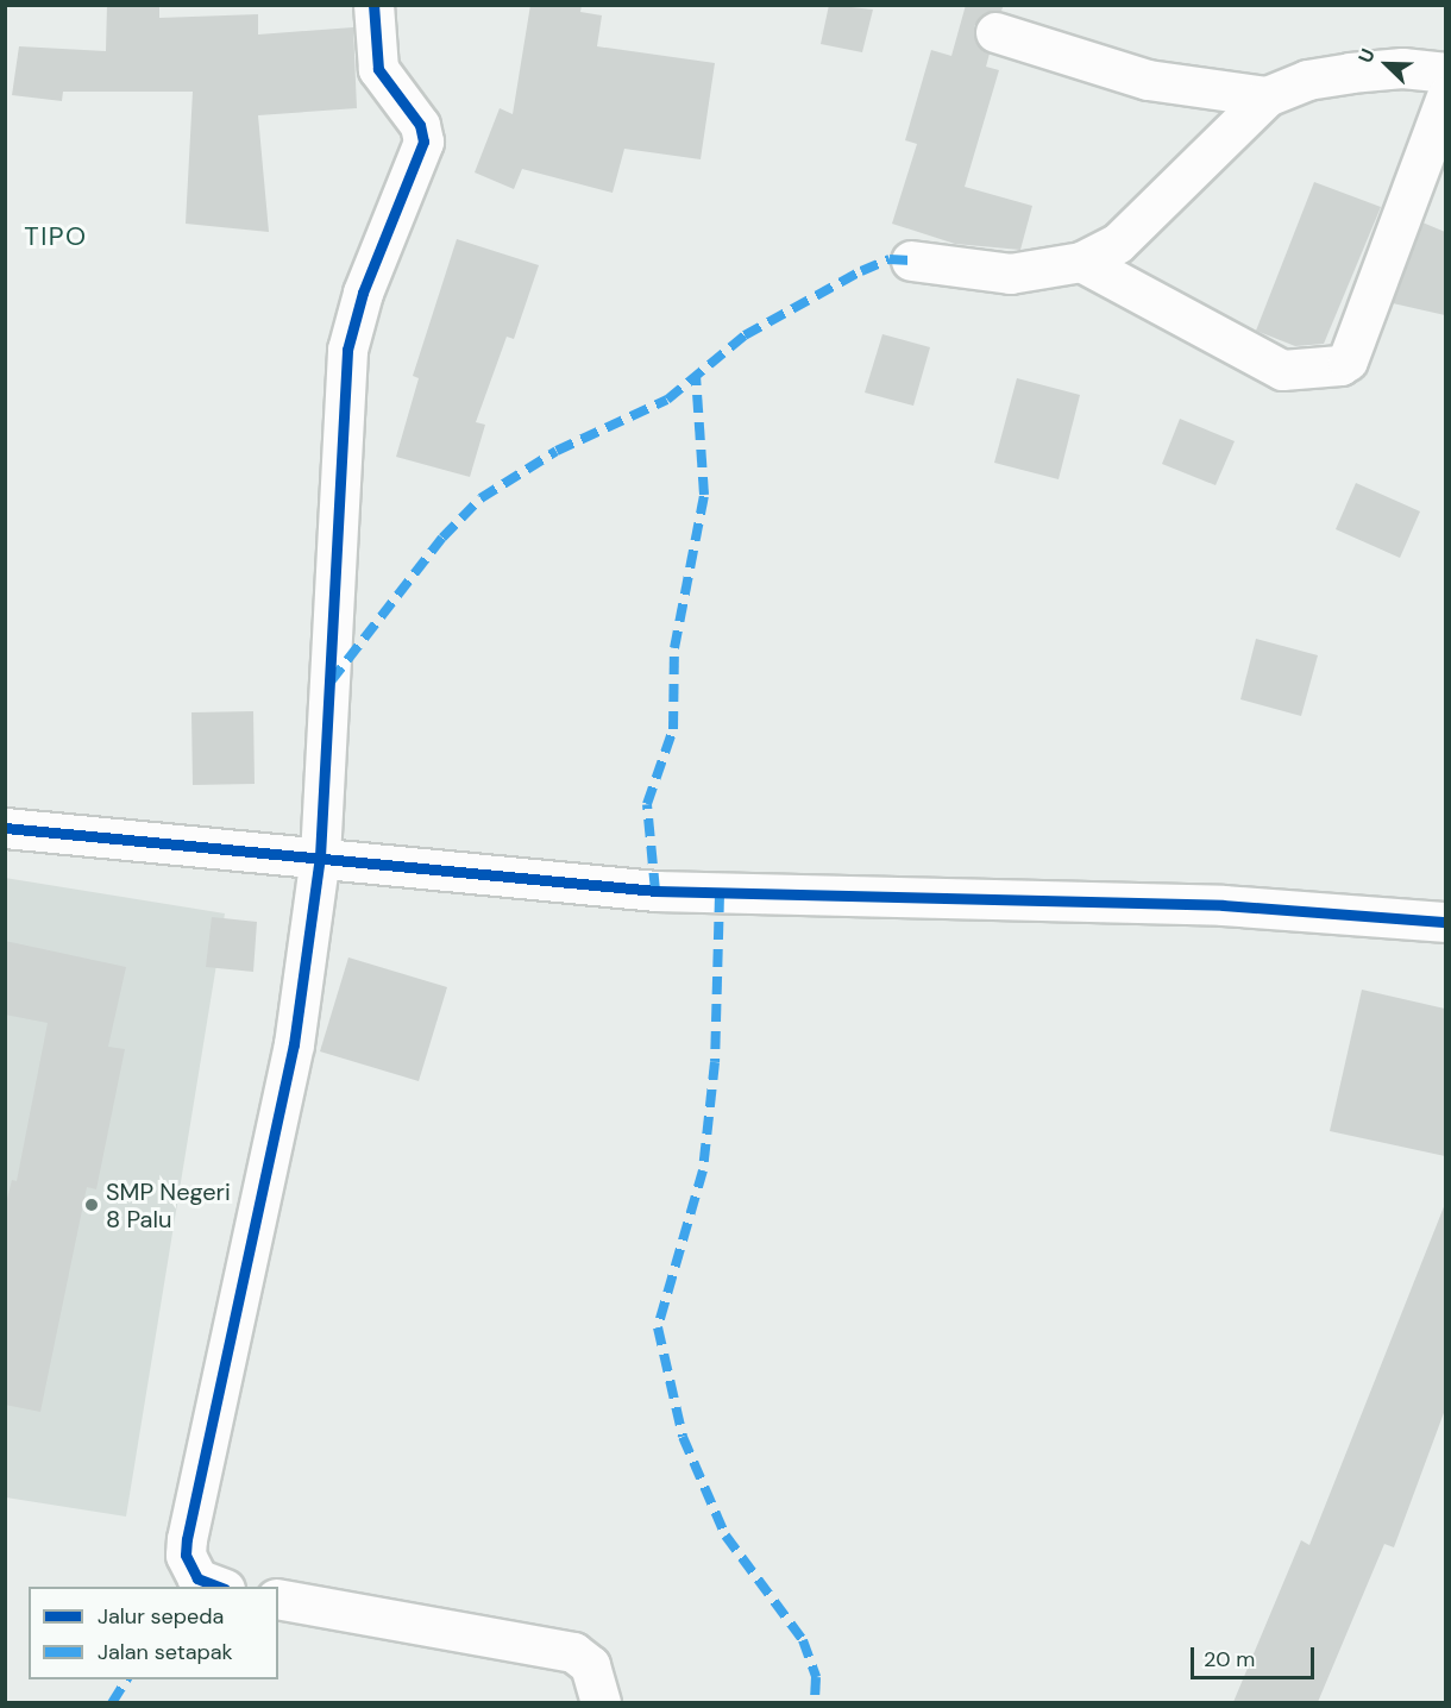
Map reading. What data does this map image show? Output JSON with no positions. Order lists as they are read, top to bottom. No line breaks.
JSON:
{"districts":["TIPO"],"places":["SMP Negeri 8 Palu"],"legend":["Jalur sepeda","Jalan setapak"],"scale_bar":"20 m","north":"top left"}
